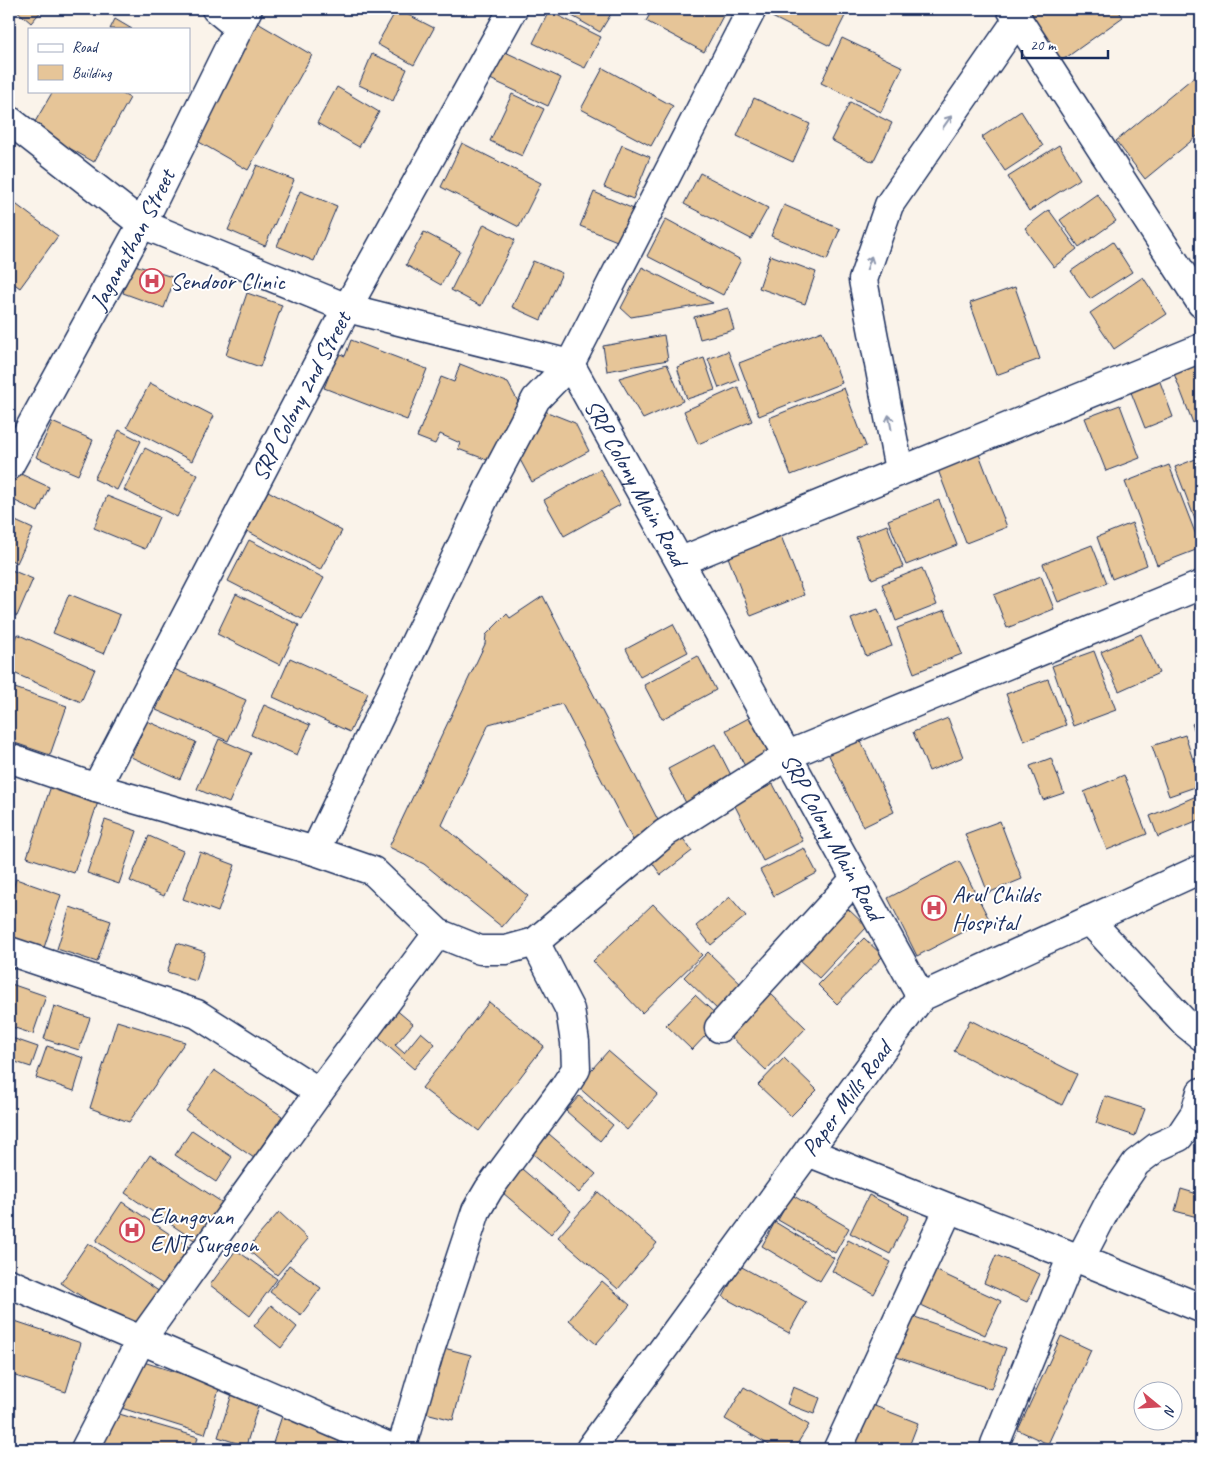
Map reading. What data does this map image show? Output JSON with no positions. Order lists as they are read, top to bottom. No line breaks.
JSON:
{"streets":{"street":["Jaganathan Street","SRP Colony 2nd Street","SRP Colony Main Road","Paper Mills Road"]},"crossings":[["SRP Colony Main Road","Paper Mills Road"]],"places":{"hospital":["Sendoor Clinic","Arul Childs Hospital","Elangovan ENT Surgeon"]},"legend":["Road","Building"],"scale_bar":"20 m","north":"right"}
